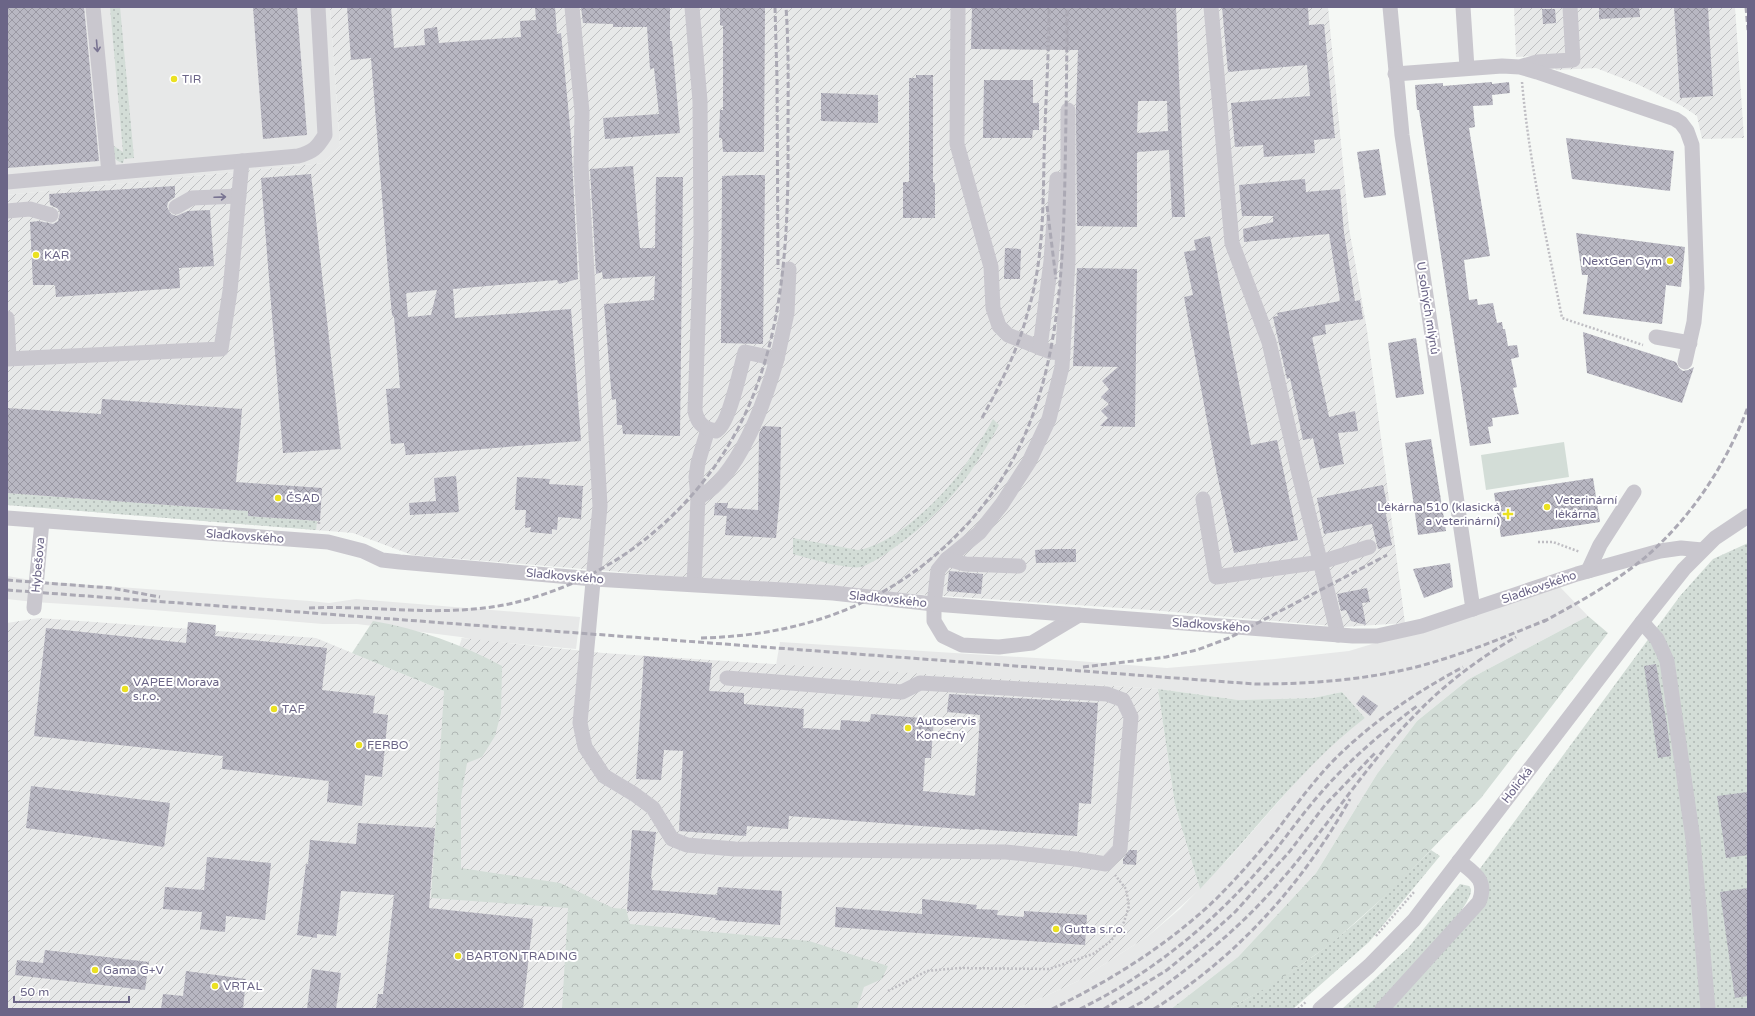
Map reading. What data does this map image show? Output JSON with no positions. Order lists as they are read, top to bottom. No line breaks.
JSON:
{"streets":{"street":["U solných mlýnů","Sladkovského","Hybešova","Holická"]},"crossings":[["U solných mlýnů","Sladkovského"],["Sladkovského","Hybešova"],["Sladkovského","Holická"]],"places":{"other":["TIR","KAR","NextGen Gym","ČSAD","Veterinární lékárna","VAPEE Morava s.r.o.","TAF","Autoservis Konečný","FERBO","Gutta s.r.o.","BARTON TRADING","Gama G+V","VRTAL"],"health":["Lékárna 510 (klasická a veterinární)"]},"scale_bar":"50 m"}
